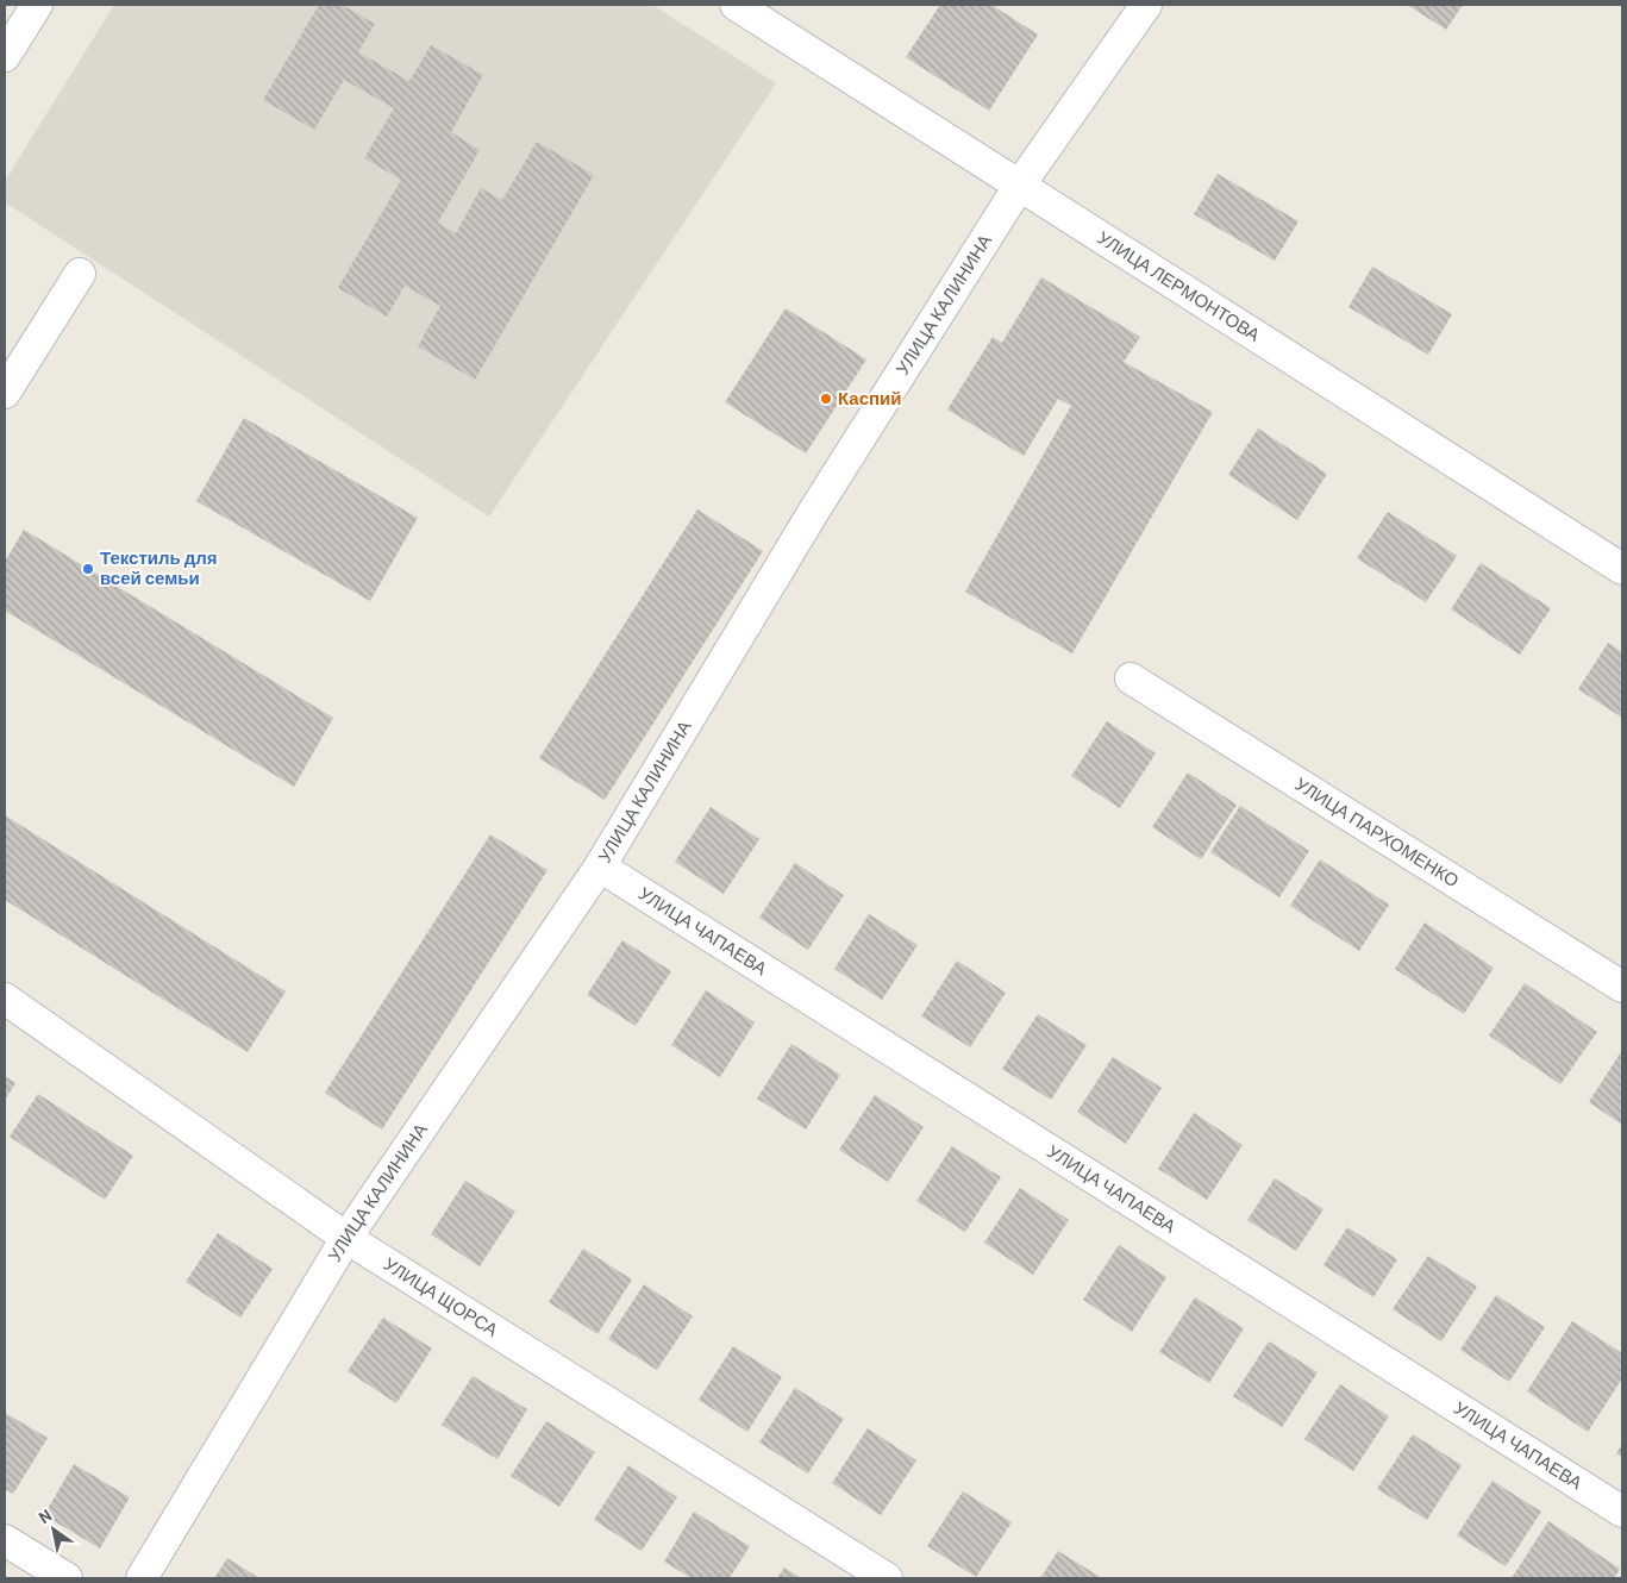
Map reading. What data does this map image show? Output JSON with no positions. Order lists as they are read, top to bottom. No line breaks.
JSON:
{"streets":{"street":["УЛИЦА ЛЕРМОНТОВА","УЛИЦА КАЛИНИНА","УЛИЦА ПАРХОМЕНКО","УЛИЦА ЧАПАЕВА","УЛИЦА ЩОРСА"]},"crossings":[["УЛИЦА ЛЕРМОНТОВА","УЛИЦА КАЛИНИНА"],["УЛИЦА КАЛИНИНА","УЛИЦА ЧАПАЕВА"],["УЛИЦА КАЛИНИНА","УЛИЦА ЩОРСА"]],"places":["Каспий","Текстиль для всей семьи"],"north":"top left"}
